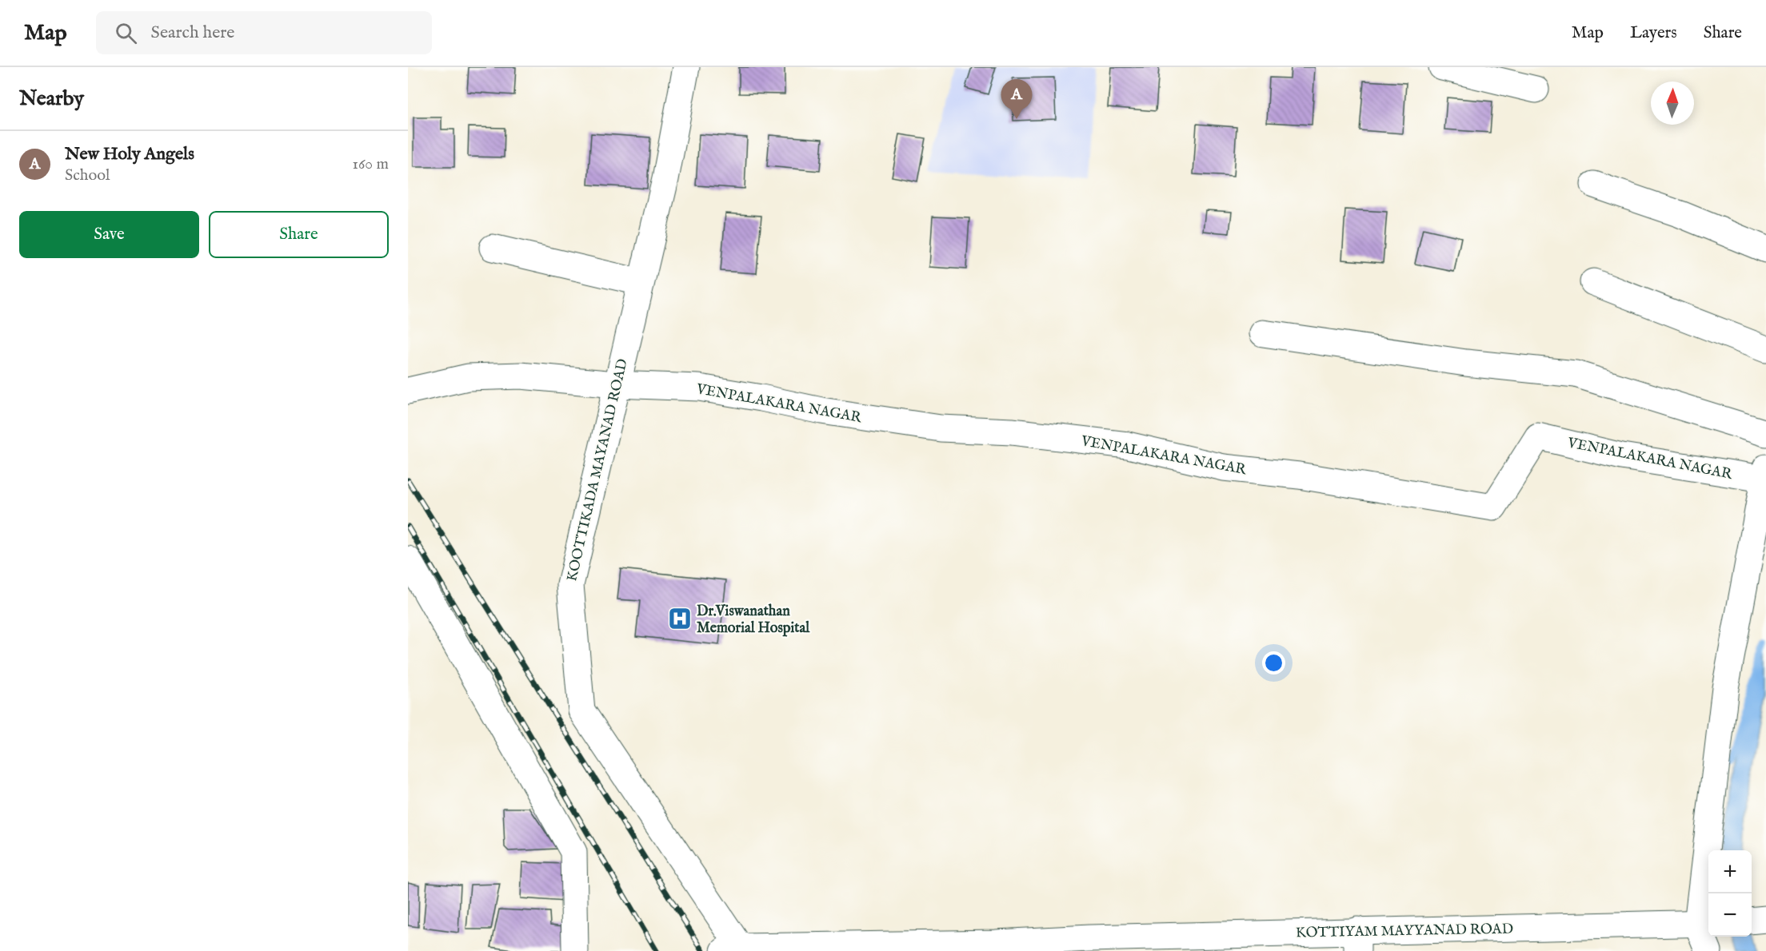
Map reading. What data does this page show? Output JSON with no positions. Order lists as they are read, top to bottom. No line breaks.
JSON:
{"streets":{"street":["VENPALAKARA NAGAR","KOOTTIKADA MAYANAD ROAD","KOTTIYAM MAYYANAD ROAD"]},"crossings":[["VENPALAKARA NAGAR","KOOTTIKADA MAYANAD ROAD"],["KOOTTIKADA MAYANAD ROAD","KOTTIYAM MAYYANAD ROAD"]],"places":{"hospital":["Dr.Viswanathan Memorial Hospital"]},"north":"top","page":{"header":"Map","search":"Search here","nav":["Map","Layers","Share"],"heading":"Nearby","pins":"A","list":[{"mark":"A","name":"New Holy Angels","note":"School","value":"160 m"}],"buttons":["Save","Share"],"map_buttons":["+","−"]}}
